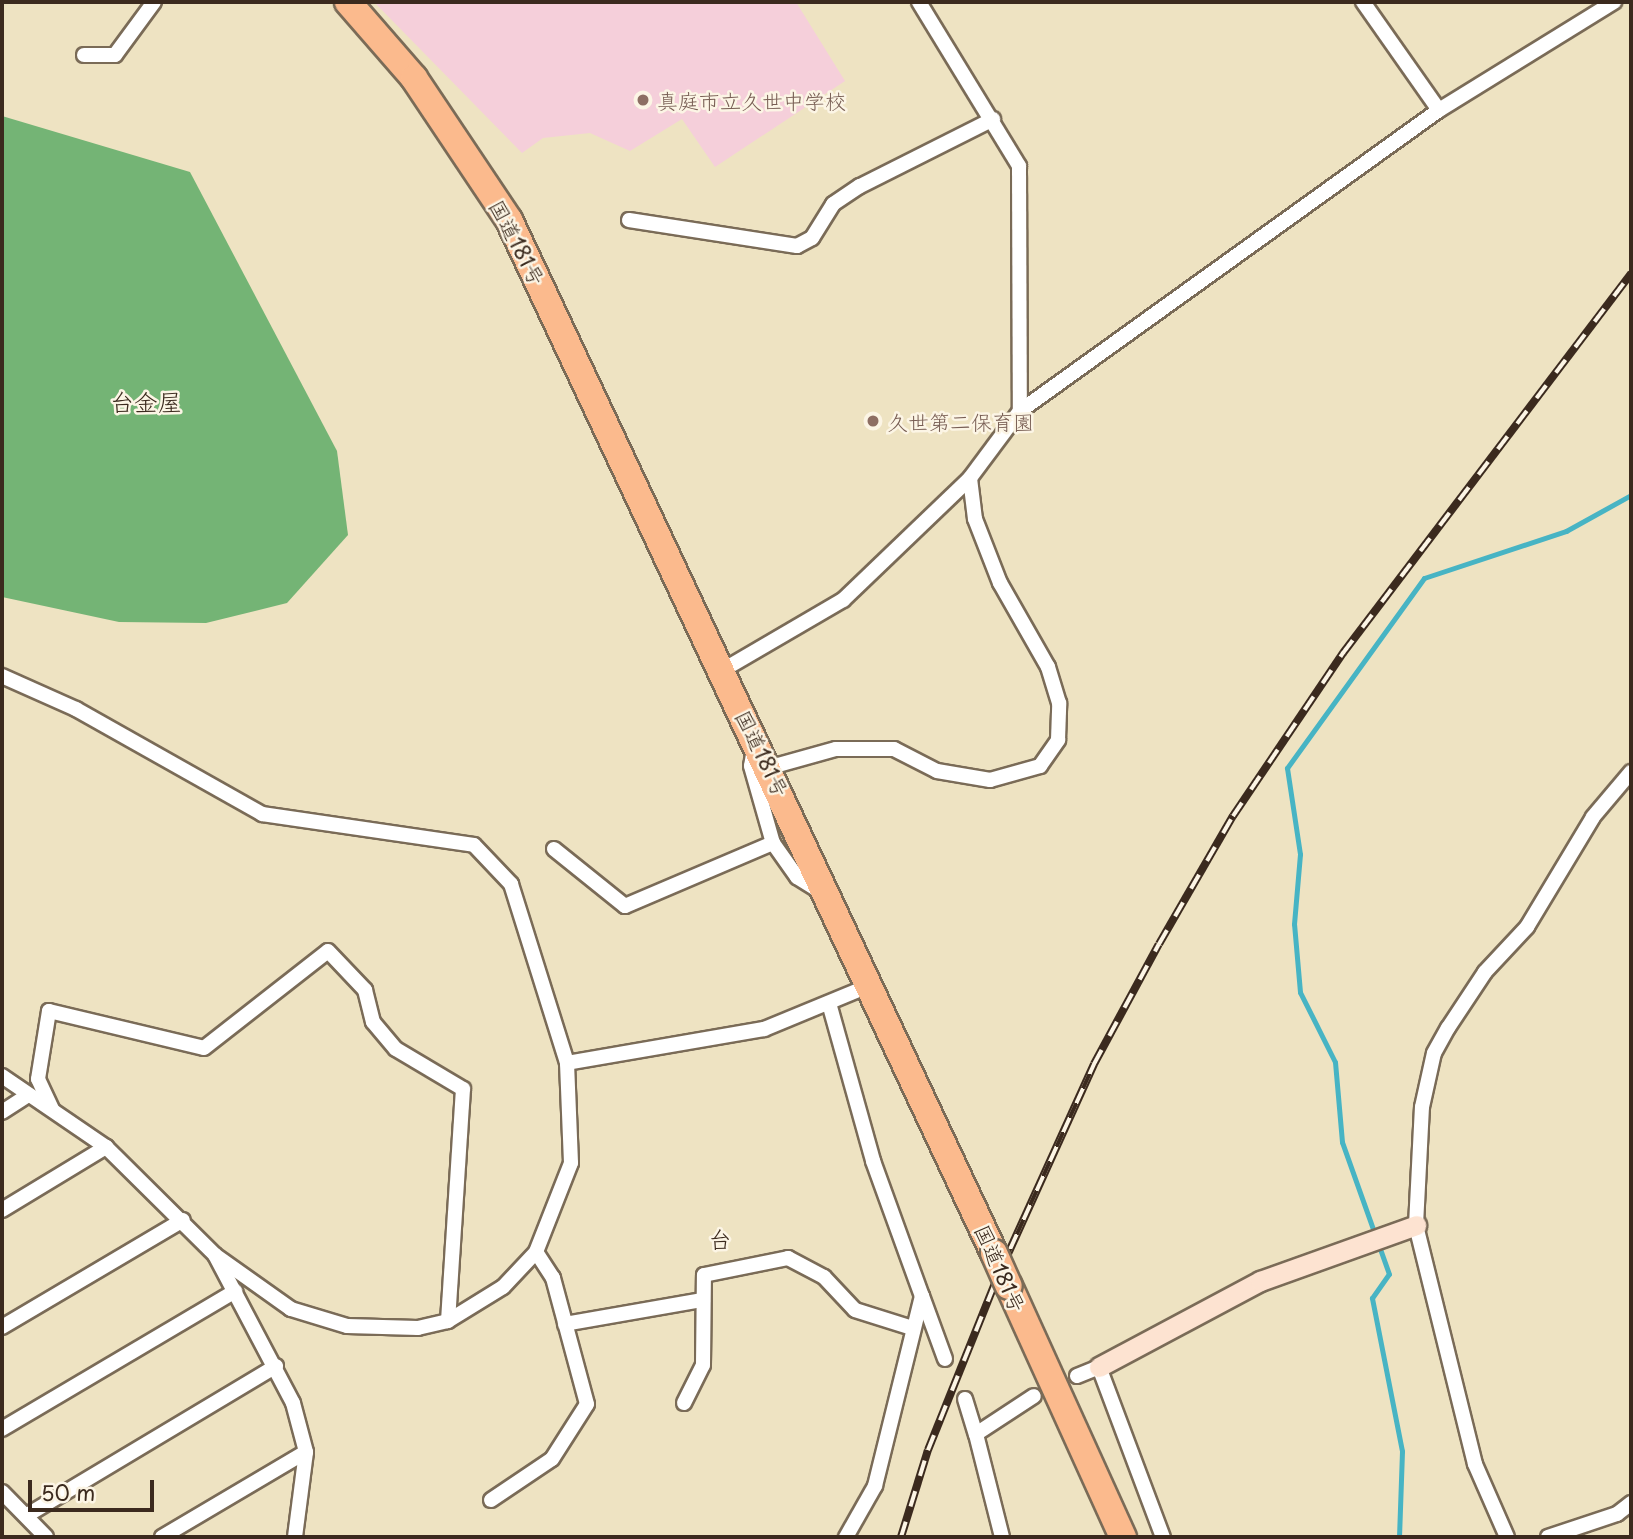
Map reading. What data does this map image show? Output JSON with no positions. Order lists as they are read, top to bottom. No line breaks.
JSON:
{"streets":{"highway":["国道181号"]},"districts":["台金屋","台"],"places":["真庭市立久世中学校","久世第二保育園"],"scale_bar":"50 m"}
